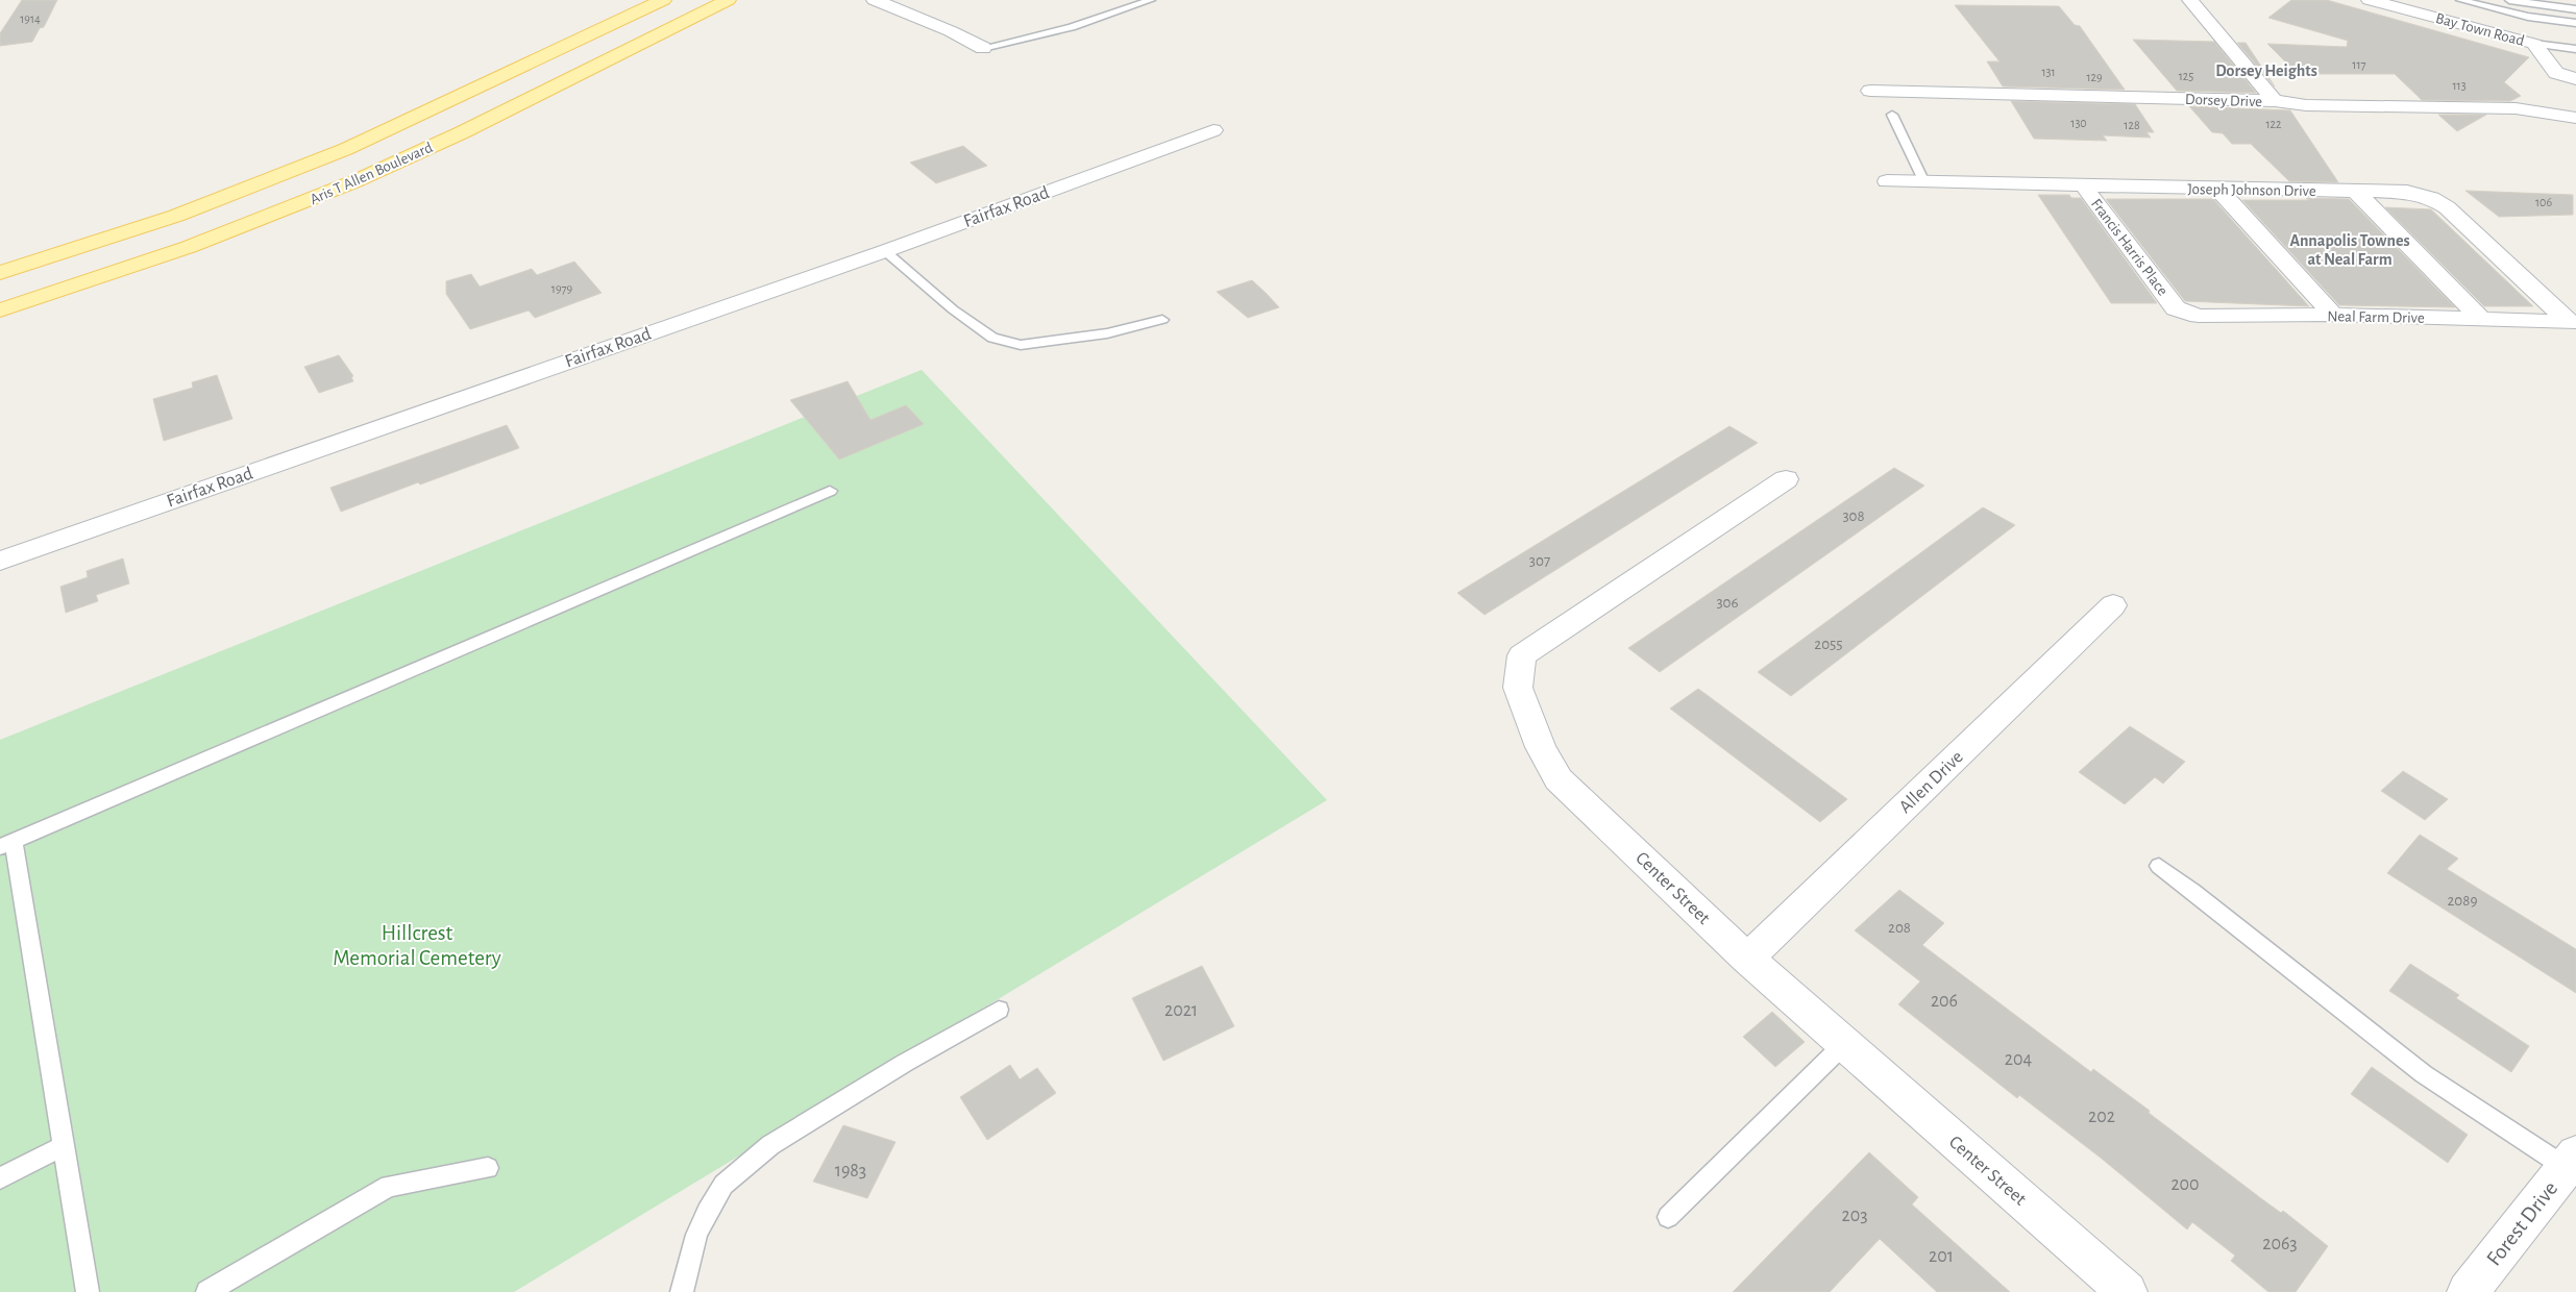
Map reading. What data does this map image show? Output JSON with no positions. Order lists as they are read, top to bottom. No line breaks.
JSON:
{"streets":{"main road":["Aris T Allen Boulevard"],"street":["Bay Town Road","Dorsey Drive","Joseph Johnson Drive","Fairfax Road","Francis Harris Place","Neal Farm Drive","Allen Drive","Center Street","Forest Drive"]},"crossings":[["Joseph Johnson Drive","Francis Harris Place"],["Joseph Johnson Drive","Neal Farm Drive"],["Francis Harris Place","Neal Farm Drive"],["Allen Drive","Center Street"]],"districts":["Dorsey Heights","Annapolis Townes at Neal Farm"],"parks":["Hillcrest Memorial Cemetery"],"house_numbers":["1914","117","131","125","129","113","130","122","128","106","1979","308","307","306","2055","2089","208","206","2021","204","202","1983","200","203","2063","201"]}
